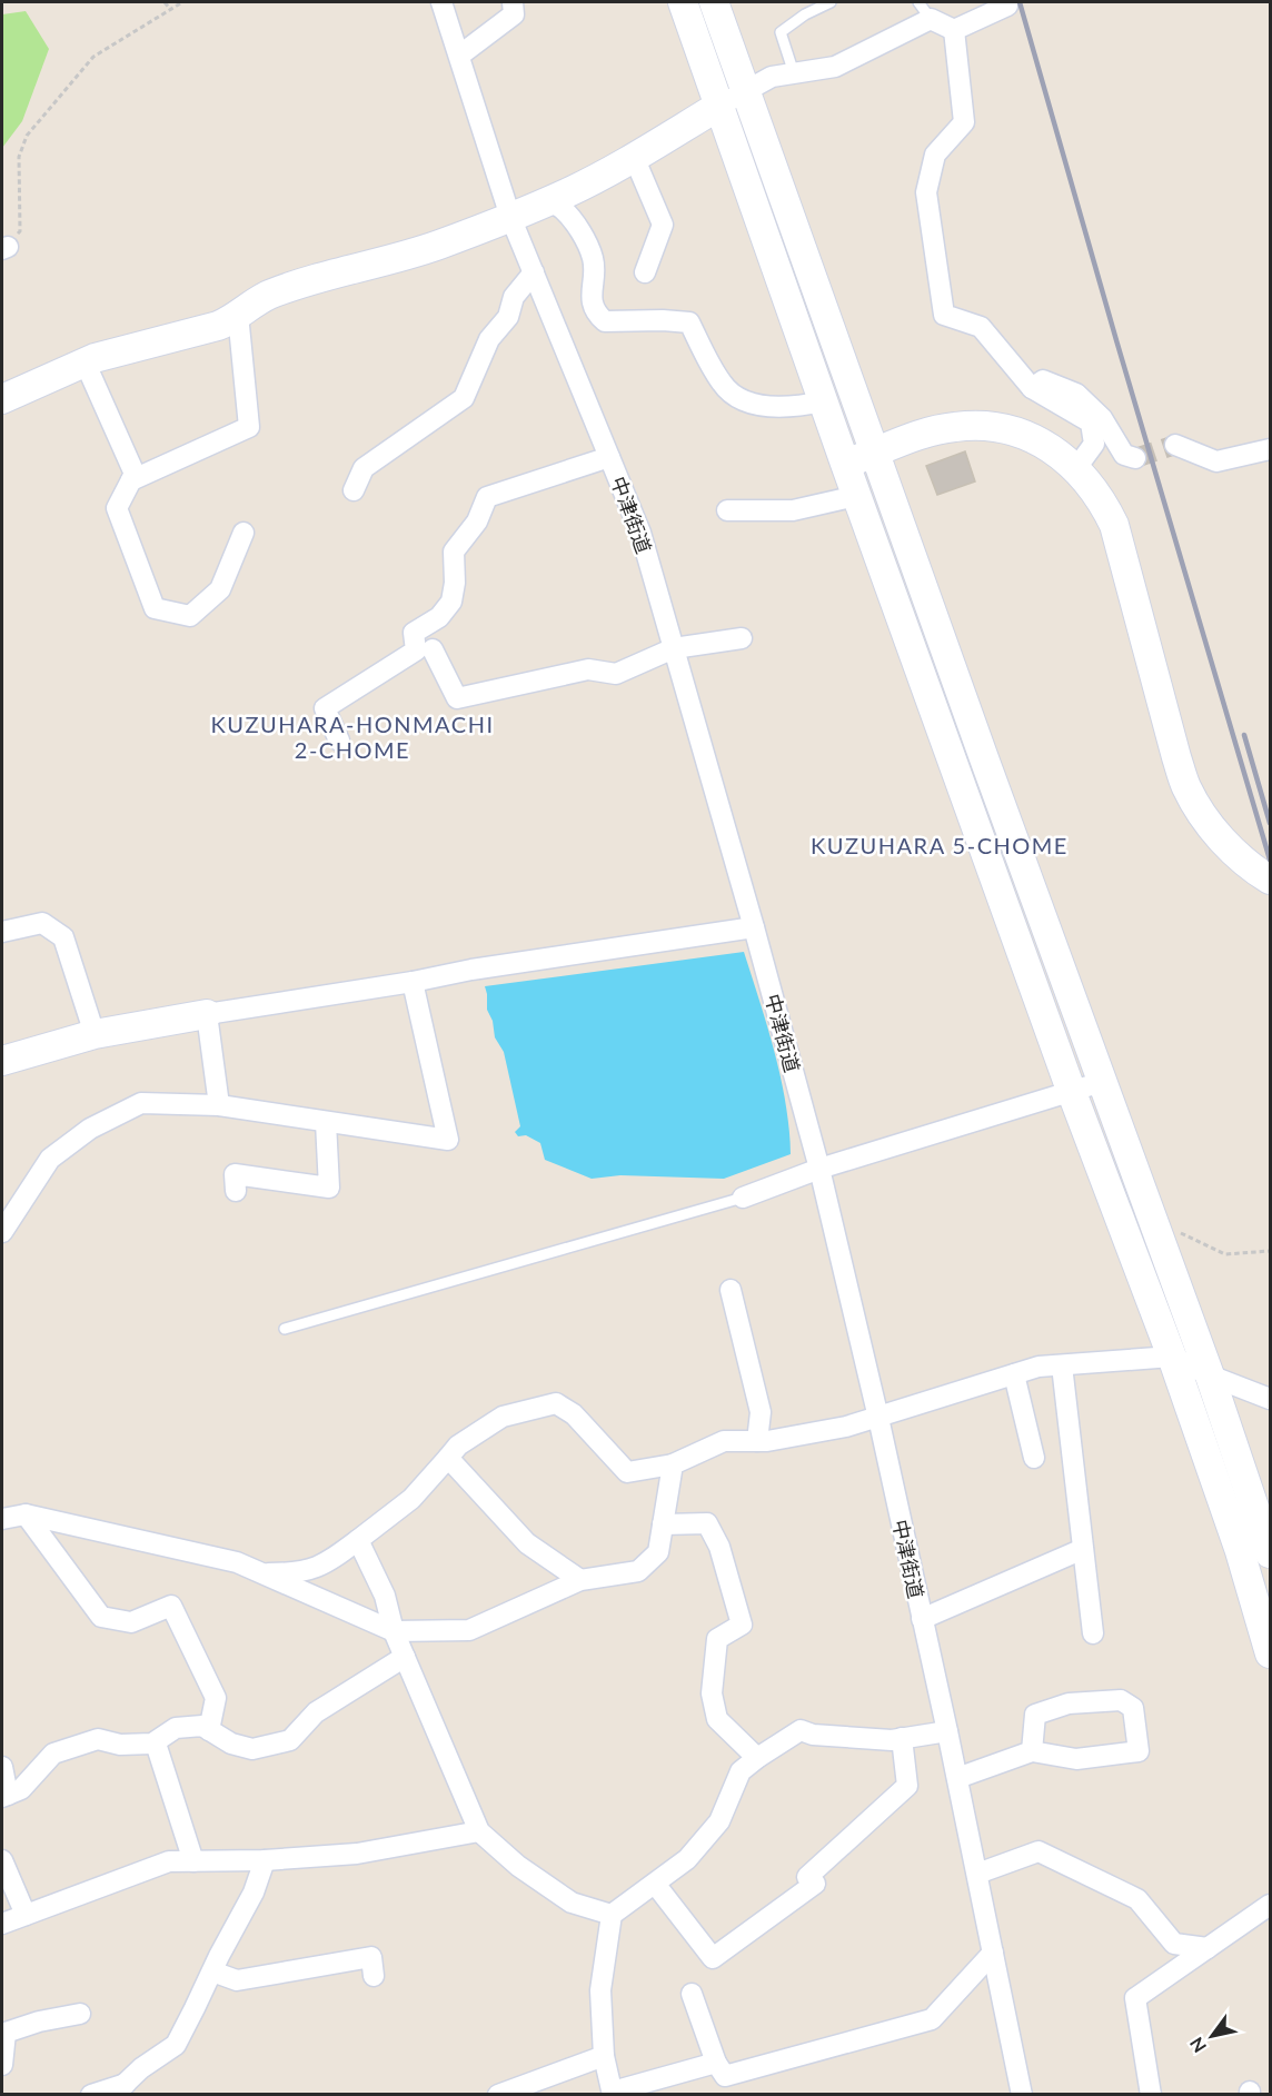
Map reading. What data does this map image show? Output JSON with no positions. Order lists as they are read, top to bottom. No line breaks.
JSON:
{"streets":{"street":["中津街道"]},"districts":["KUZUHARA-HONMACHI 2-CHOME","KUZUHARA 5-CHOME"],"north":"bottom left"}
